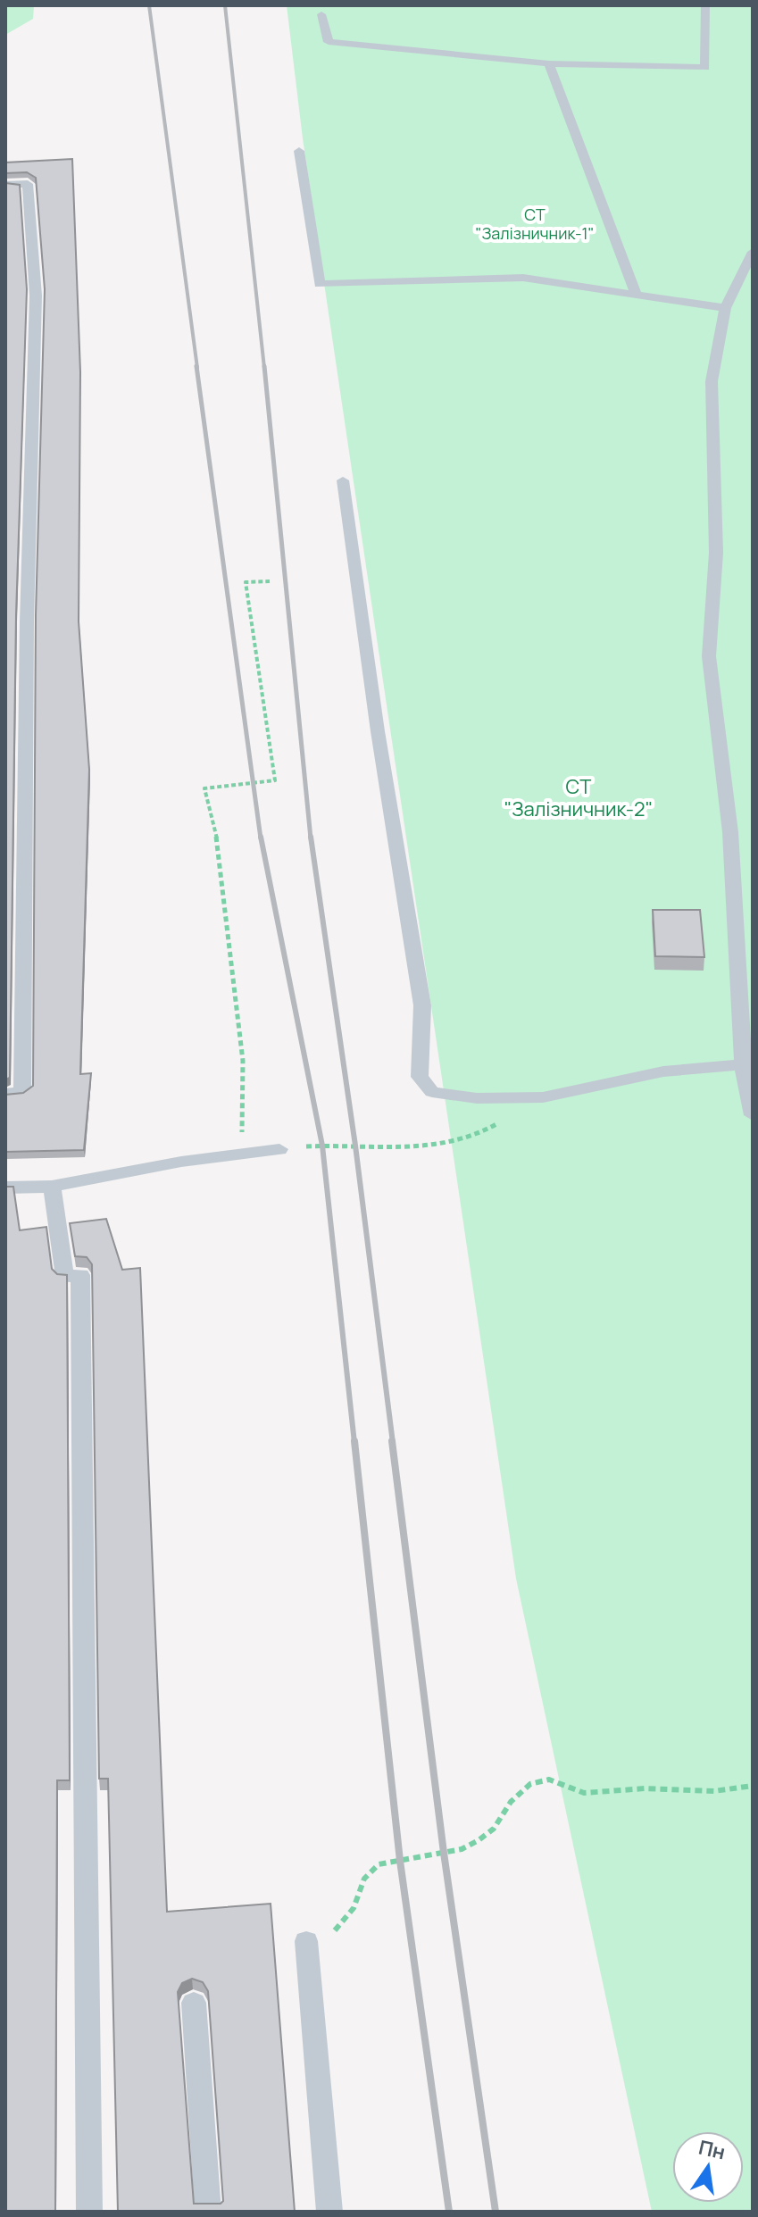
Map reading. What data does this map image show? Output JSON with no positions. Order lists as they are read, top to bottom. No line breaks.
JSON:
{"parks":["СТ \"Залізничник-1\"","СТ \"Залізничник-2\""],"north":"top"}
